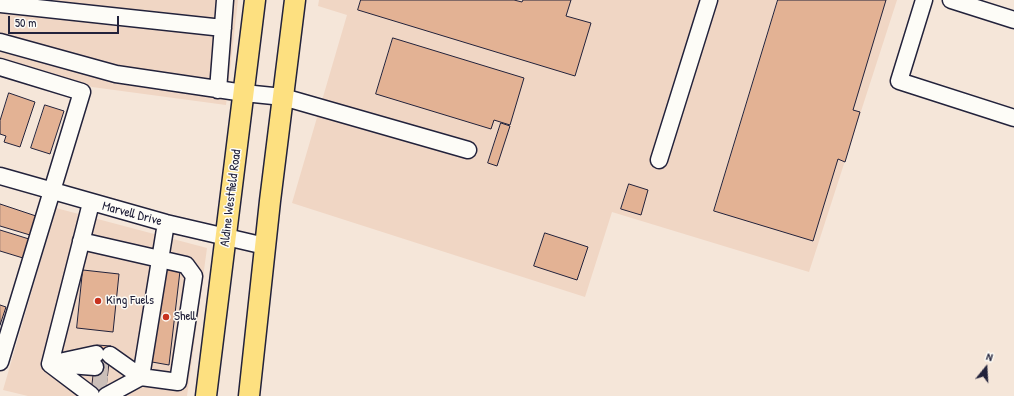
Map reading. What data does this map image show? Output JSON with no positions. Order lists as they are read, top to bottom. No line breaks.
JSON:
{"streets":{"main road":["Aldine Westfield Road"],"street":["Marvell Drive"]},"crossings":[["Aldine Westfield Road","Marvell Drive"]],"places":["King Fuels","Shell"],"scale_bar":"50 m","north":"top"}
